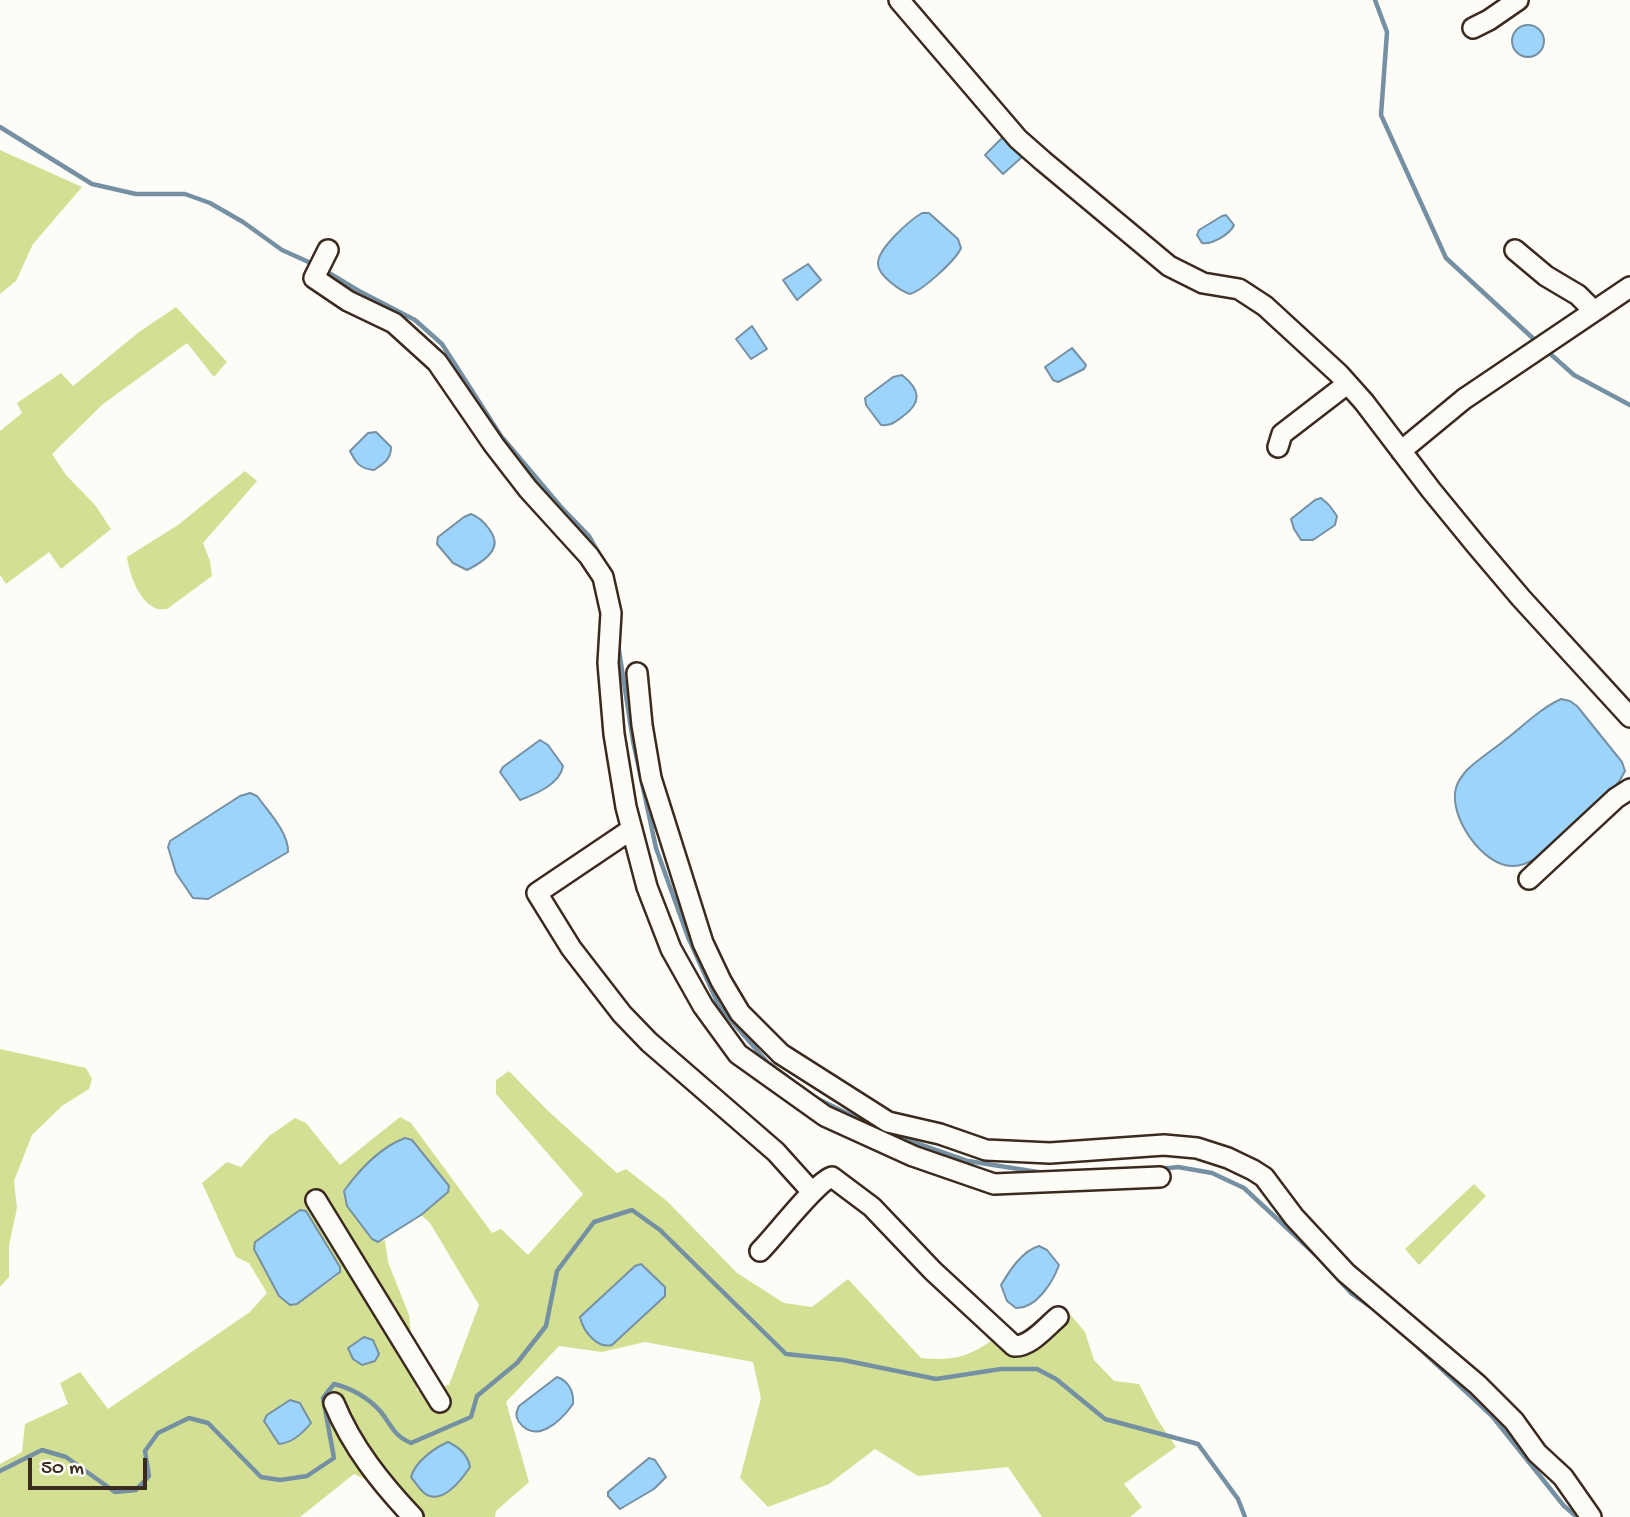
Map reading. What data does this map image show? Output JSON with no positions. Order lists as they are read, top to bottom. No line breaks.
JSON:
{"scale_bar":"50 m"}
